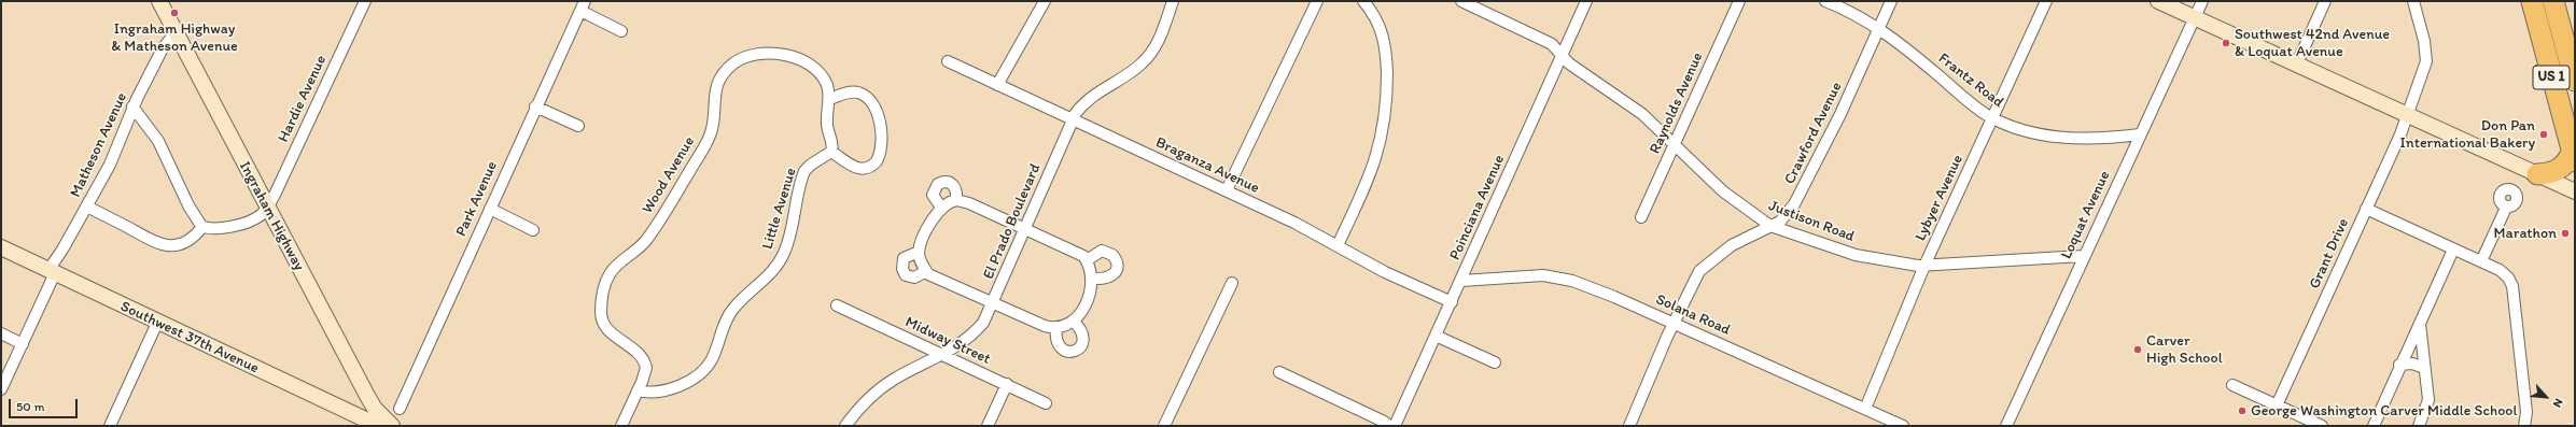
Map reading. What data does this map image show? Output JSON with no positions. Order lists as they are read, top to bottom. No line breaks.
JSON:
{"streets":{"highway":["US 1"],"main road":["Ingraham Highway","Southwest 37th Avenue"],"street":["Frantz Road","Hardie Avenue","Raynolds Avenue","Crawford Avenue","Matheson Avenue","Braganza Avenue","Wood Avenue","Lybyer Avenue","Park Avenue","Poinciana Avenue","Little Avenue","Loquat Avenue","El Prado Boulevard","Justison Road","Grant Drive","Solana Road","Midway Street"]},"crossings":[["Frantz Road","Crawford Avenue"],["Frantz Road","Lybyer Avenue"],["Frantz Road","Loquat Avenue"],["Hardie Avenue","Ingraham Highway"],["Raynolds Avenue","Justison Road"],["Crawford Avenue","Justison Road"],["Crawford Avenue","Solana Road"],["Matheson Avenue","Ingraham Highway"],["Matheson Avenue","Southwest 37th Avenue"],["Braganza Avenue","Poinciana Avenue"],["Braganza Avenue","El Prado Boulevard"],["Wood Avenue","Little Avenue"],["Lybyer Avenue","Justison Road"],["Lybyer Avenue","Solana Road"],["Poinciana Avenue","Justison Road"],["Poinciana Avenue","Solana Road"],["Loquat Avenue","Justison Road"],["Ingraham Highway","Southwest 37th Avenue"],["El Prado Boulevard","Midway Street"]],"places":["Ingraham Highway & Matheson Avenue","Southwest 42nd Avenue & Loquat Avenue","Don Pan International Bakery","Marathon","Carver High School","George Washington Carver Middle School"],"scale_bar":"50 m","north":"bottom right"}
